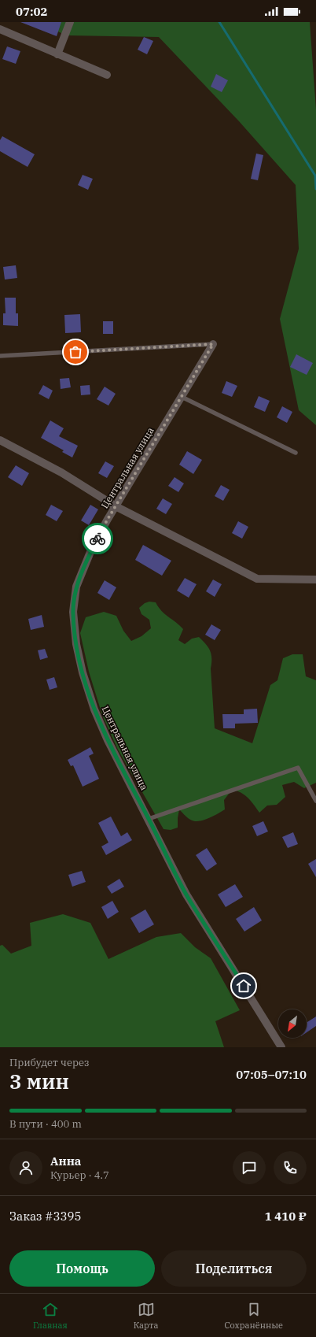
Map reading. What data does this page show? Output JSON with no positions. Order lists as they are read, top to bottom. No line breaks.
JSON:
{"streets":{"street":["Центральная улица"]},"north":"bottom left","page":{"status":"07:02","heading":["3 мин","Прибудет через","07:05–07:10"],"panel":["Анна","Курьер · 4.7","Заказ #3395","1 410 ₽"],"bar":"В пути · 400 m","buttons":["Помощь","Поделиться"],"tabs":["Главная","Карта","Сохранённые"]}}
